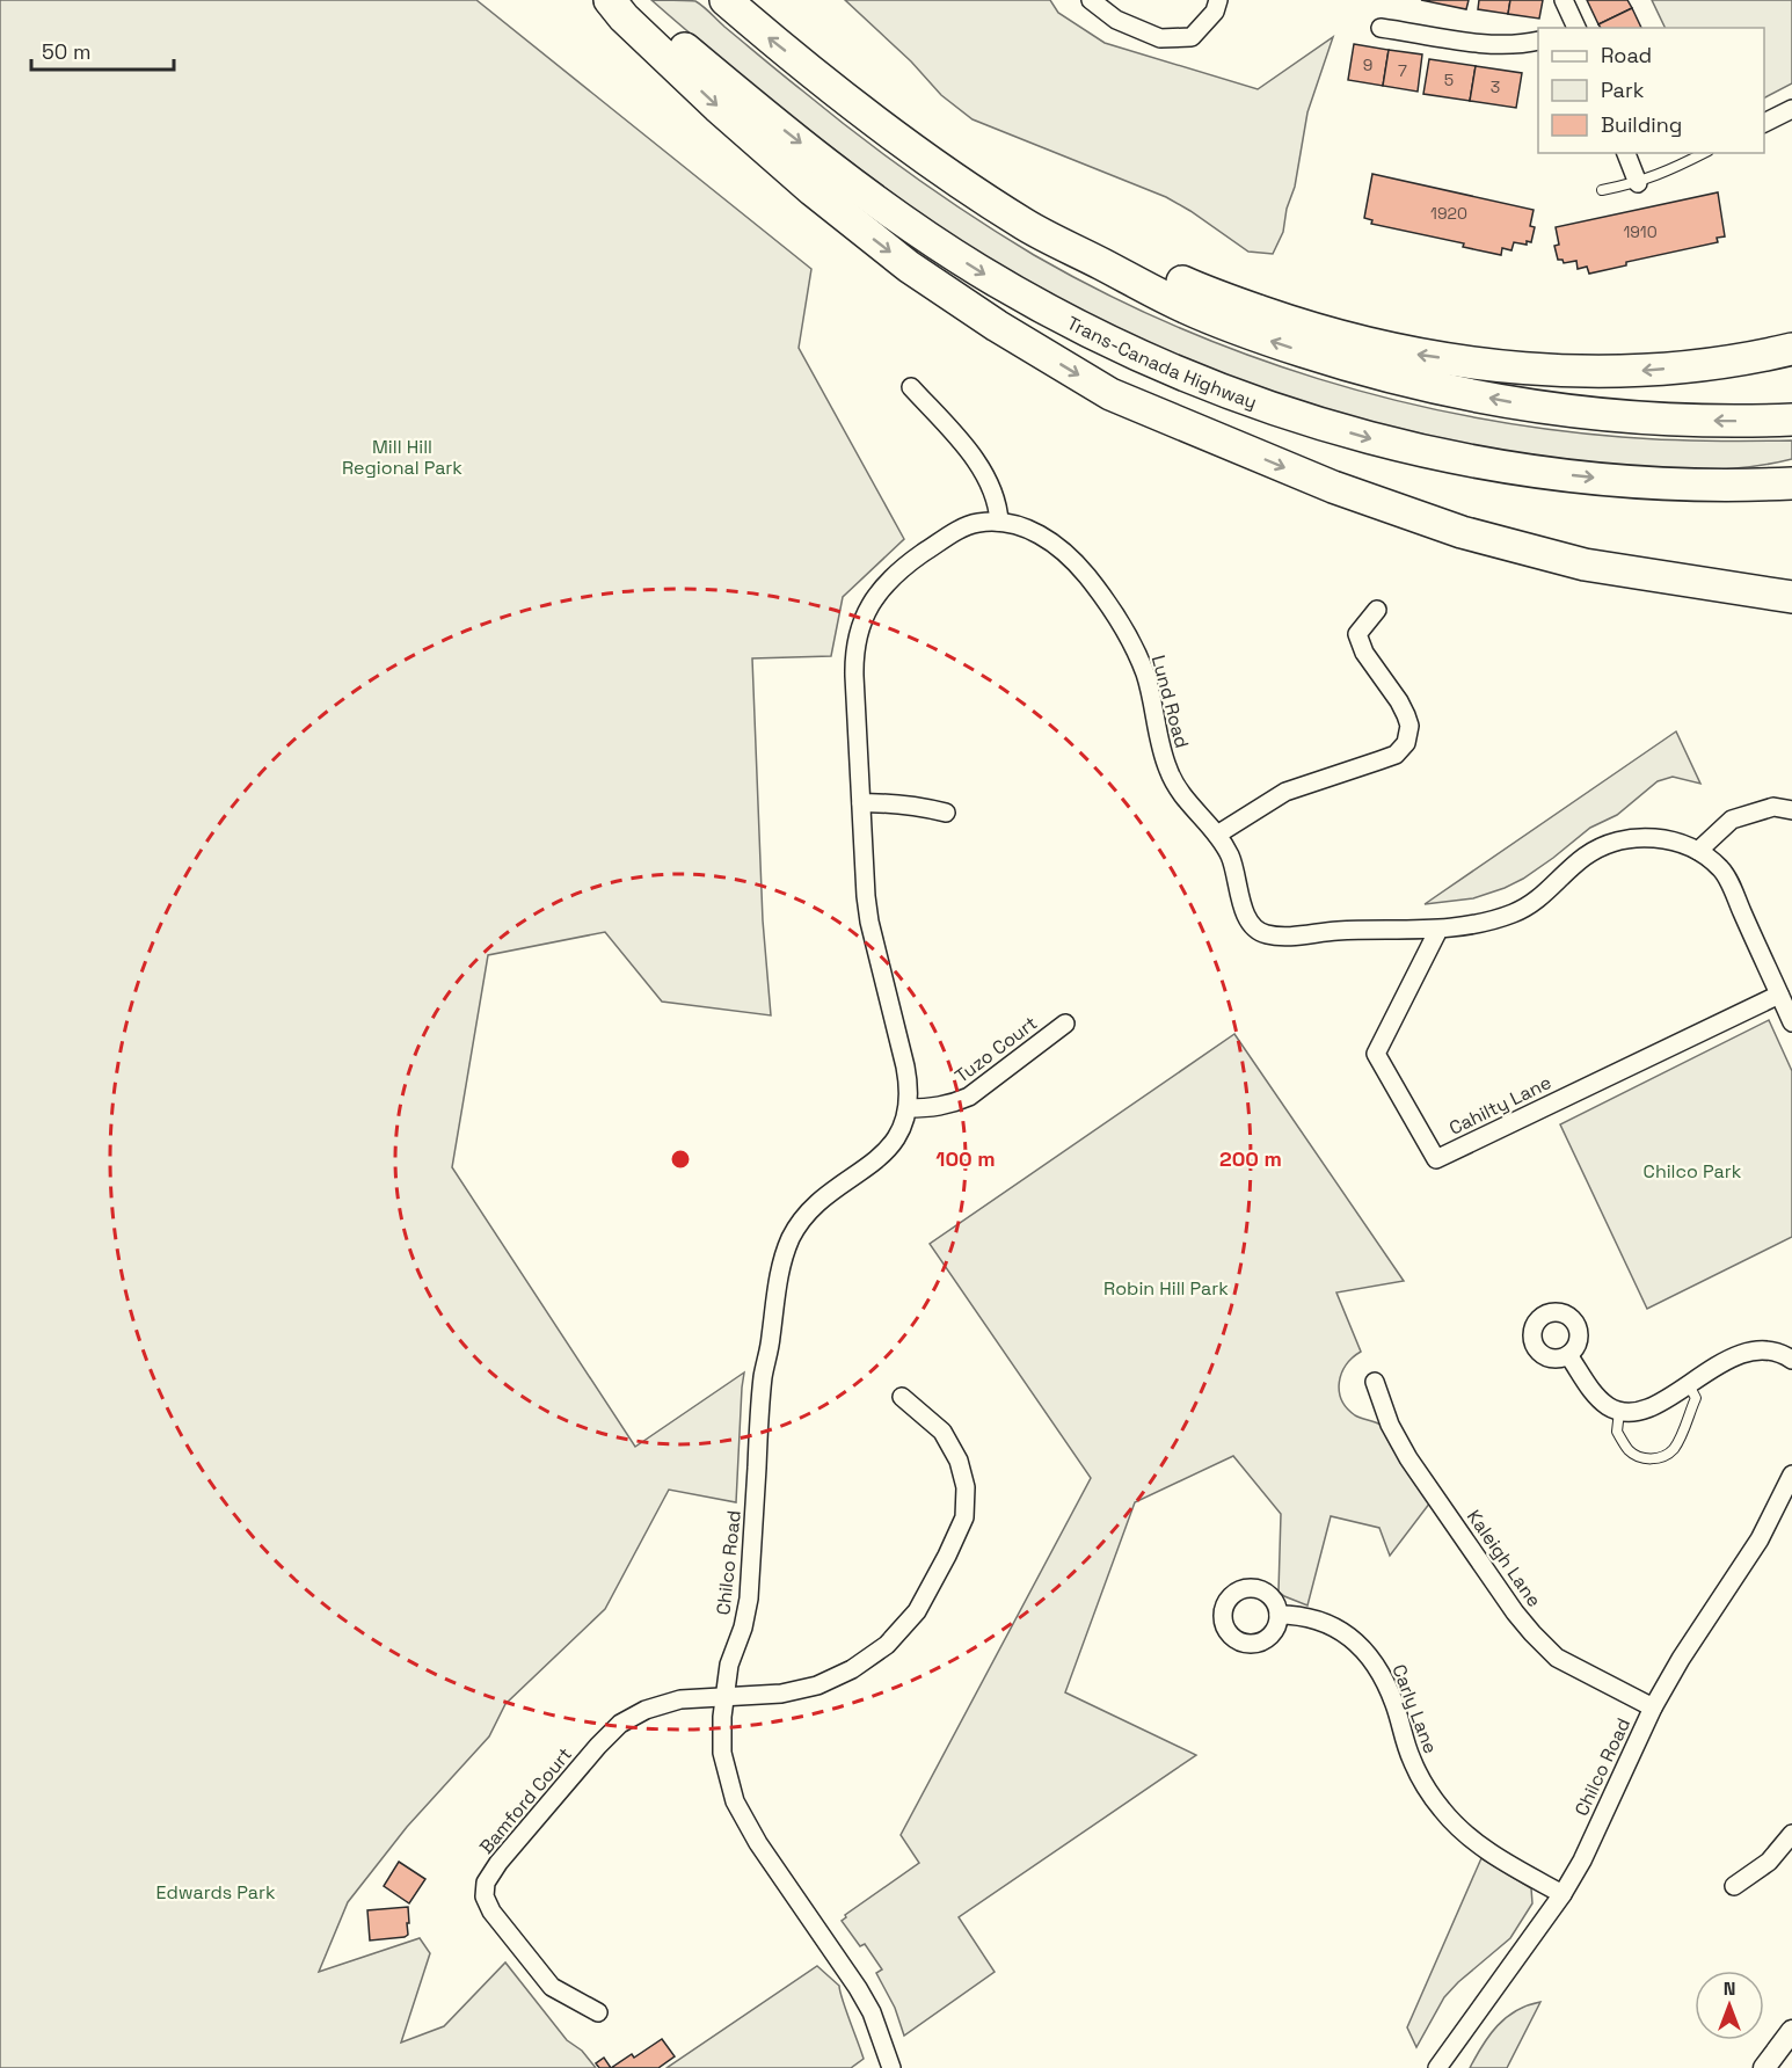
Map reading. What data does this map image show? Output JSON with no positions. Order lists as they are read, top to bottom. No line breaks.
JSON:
{"streets":{"highway":["Trans-Canada Highway"],"street":["Lund Road","Tuzo Court","Cahilty Lane","Kaleigh Lane","Chilco Road","Carly Lane","Bamford Court"]},"crossings":[["Lund Road","Tuzo Court"],["Lund Road","Cahilty Lane"],["Lund Road","Chilco Road"],["Tuzo Court","Chilco Road"],["Kaleigh Lane","Chilco Road"],["Chilco Road","Carly Lane"],["Chilco Road","Bamford Court"]],"parks":["Mill Hill Regional Park","Chilco Park","Robin Hill Park","Edwards Park"],"house_numbers":["9","7","5","3","1920","1910"],"legend":["Road","Park","Building"],"scale_bar":"50 m","north":"top","rings":["100 m","200 m"]}
